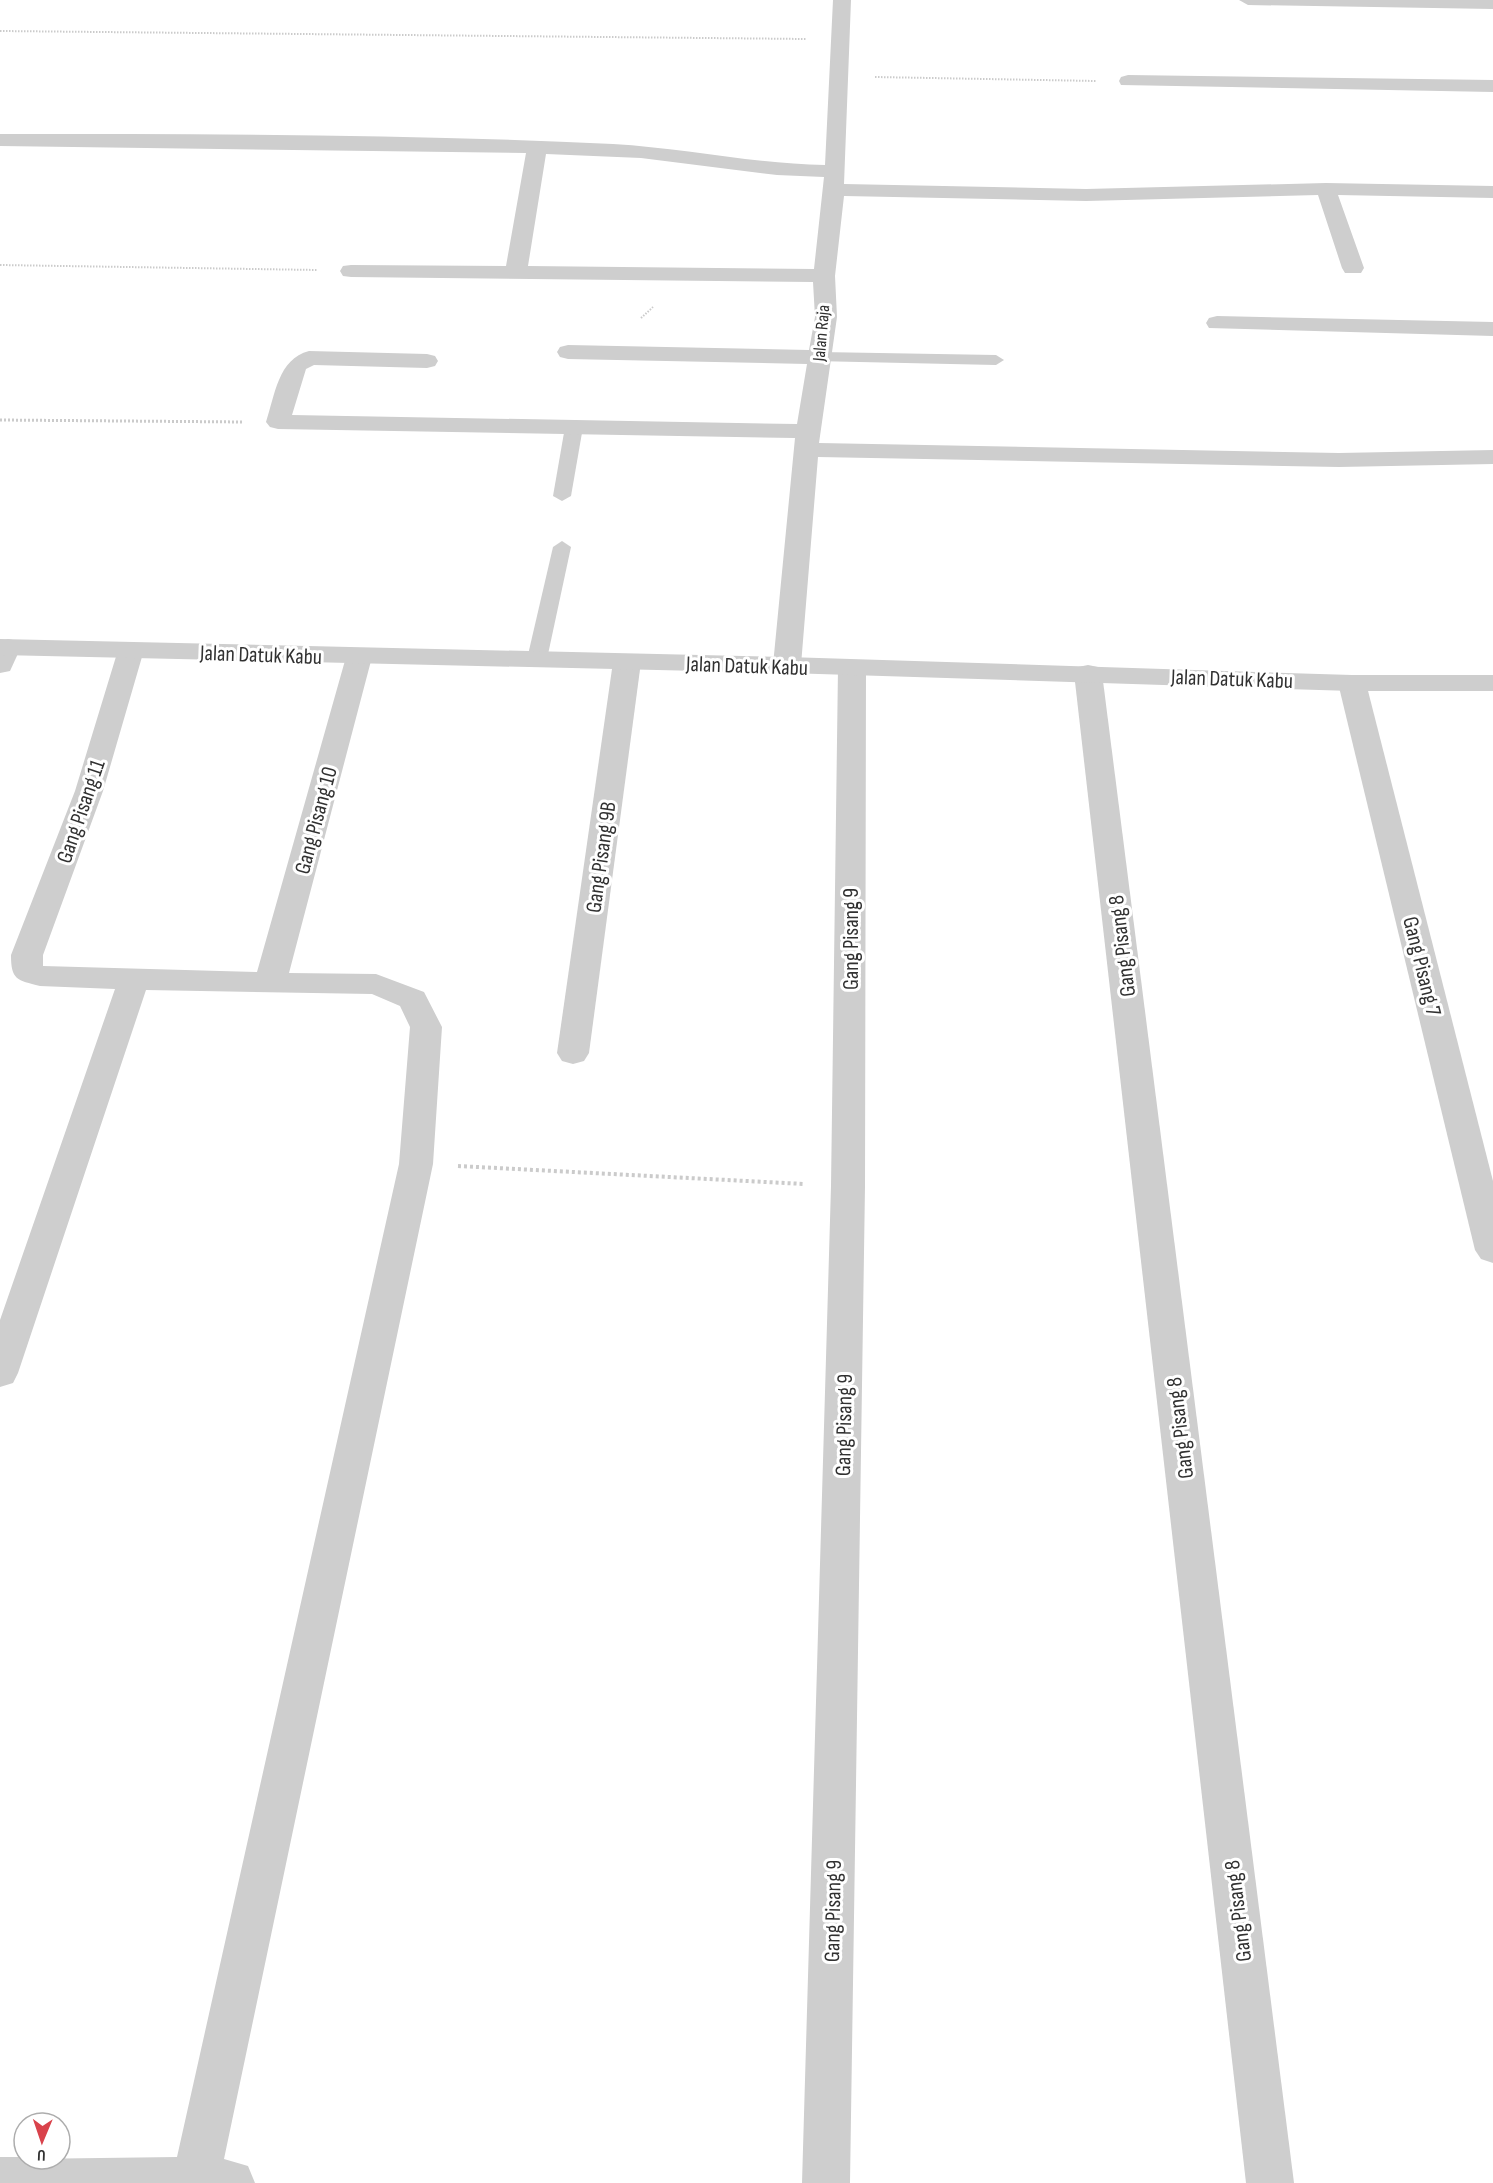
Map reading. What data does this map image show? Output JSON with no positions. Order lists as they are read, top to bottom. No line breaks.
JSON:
{"streets":{"street":["Jalan Raja","Jalan Datuk Kabu","Gang Pisang 11","Gang Pisang 10","Gang Pisang 9B","Gang Pisang 9","Gang Pisang 8","Gang Pisang 7"]},"crossings":[["Jalan Raja","Jalan Datuk Kabu"],["Jalan Datuk Kabu","Gang Pisang 11"],["Jalan Datuk Kabu","Gang Pisang 10"],["Jalan Datuk Kabu","Gang Pisang 9B"],["Jalan Datuk Kabu","Gang Pisang 9"],["Jalan Datuk Kabu","Gang Pisang 8"],["Jalan Datuk Kabu","Gang Pisang 7"]],"north":"bottom"}
